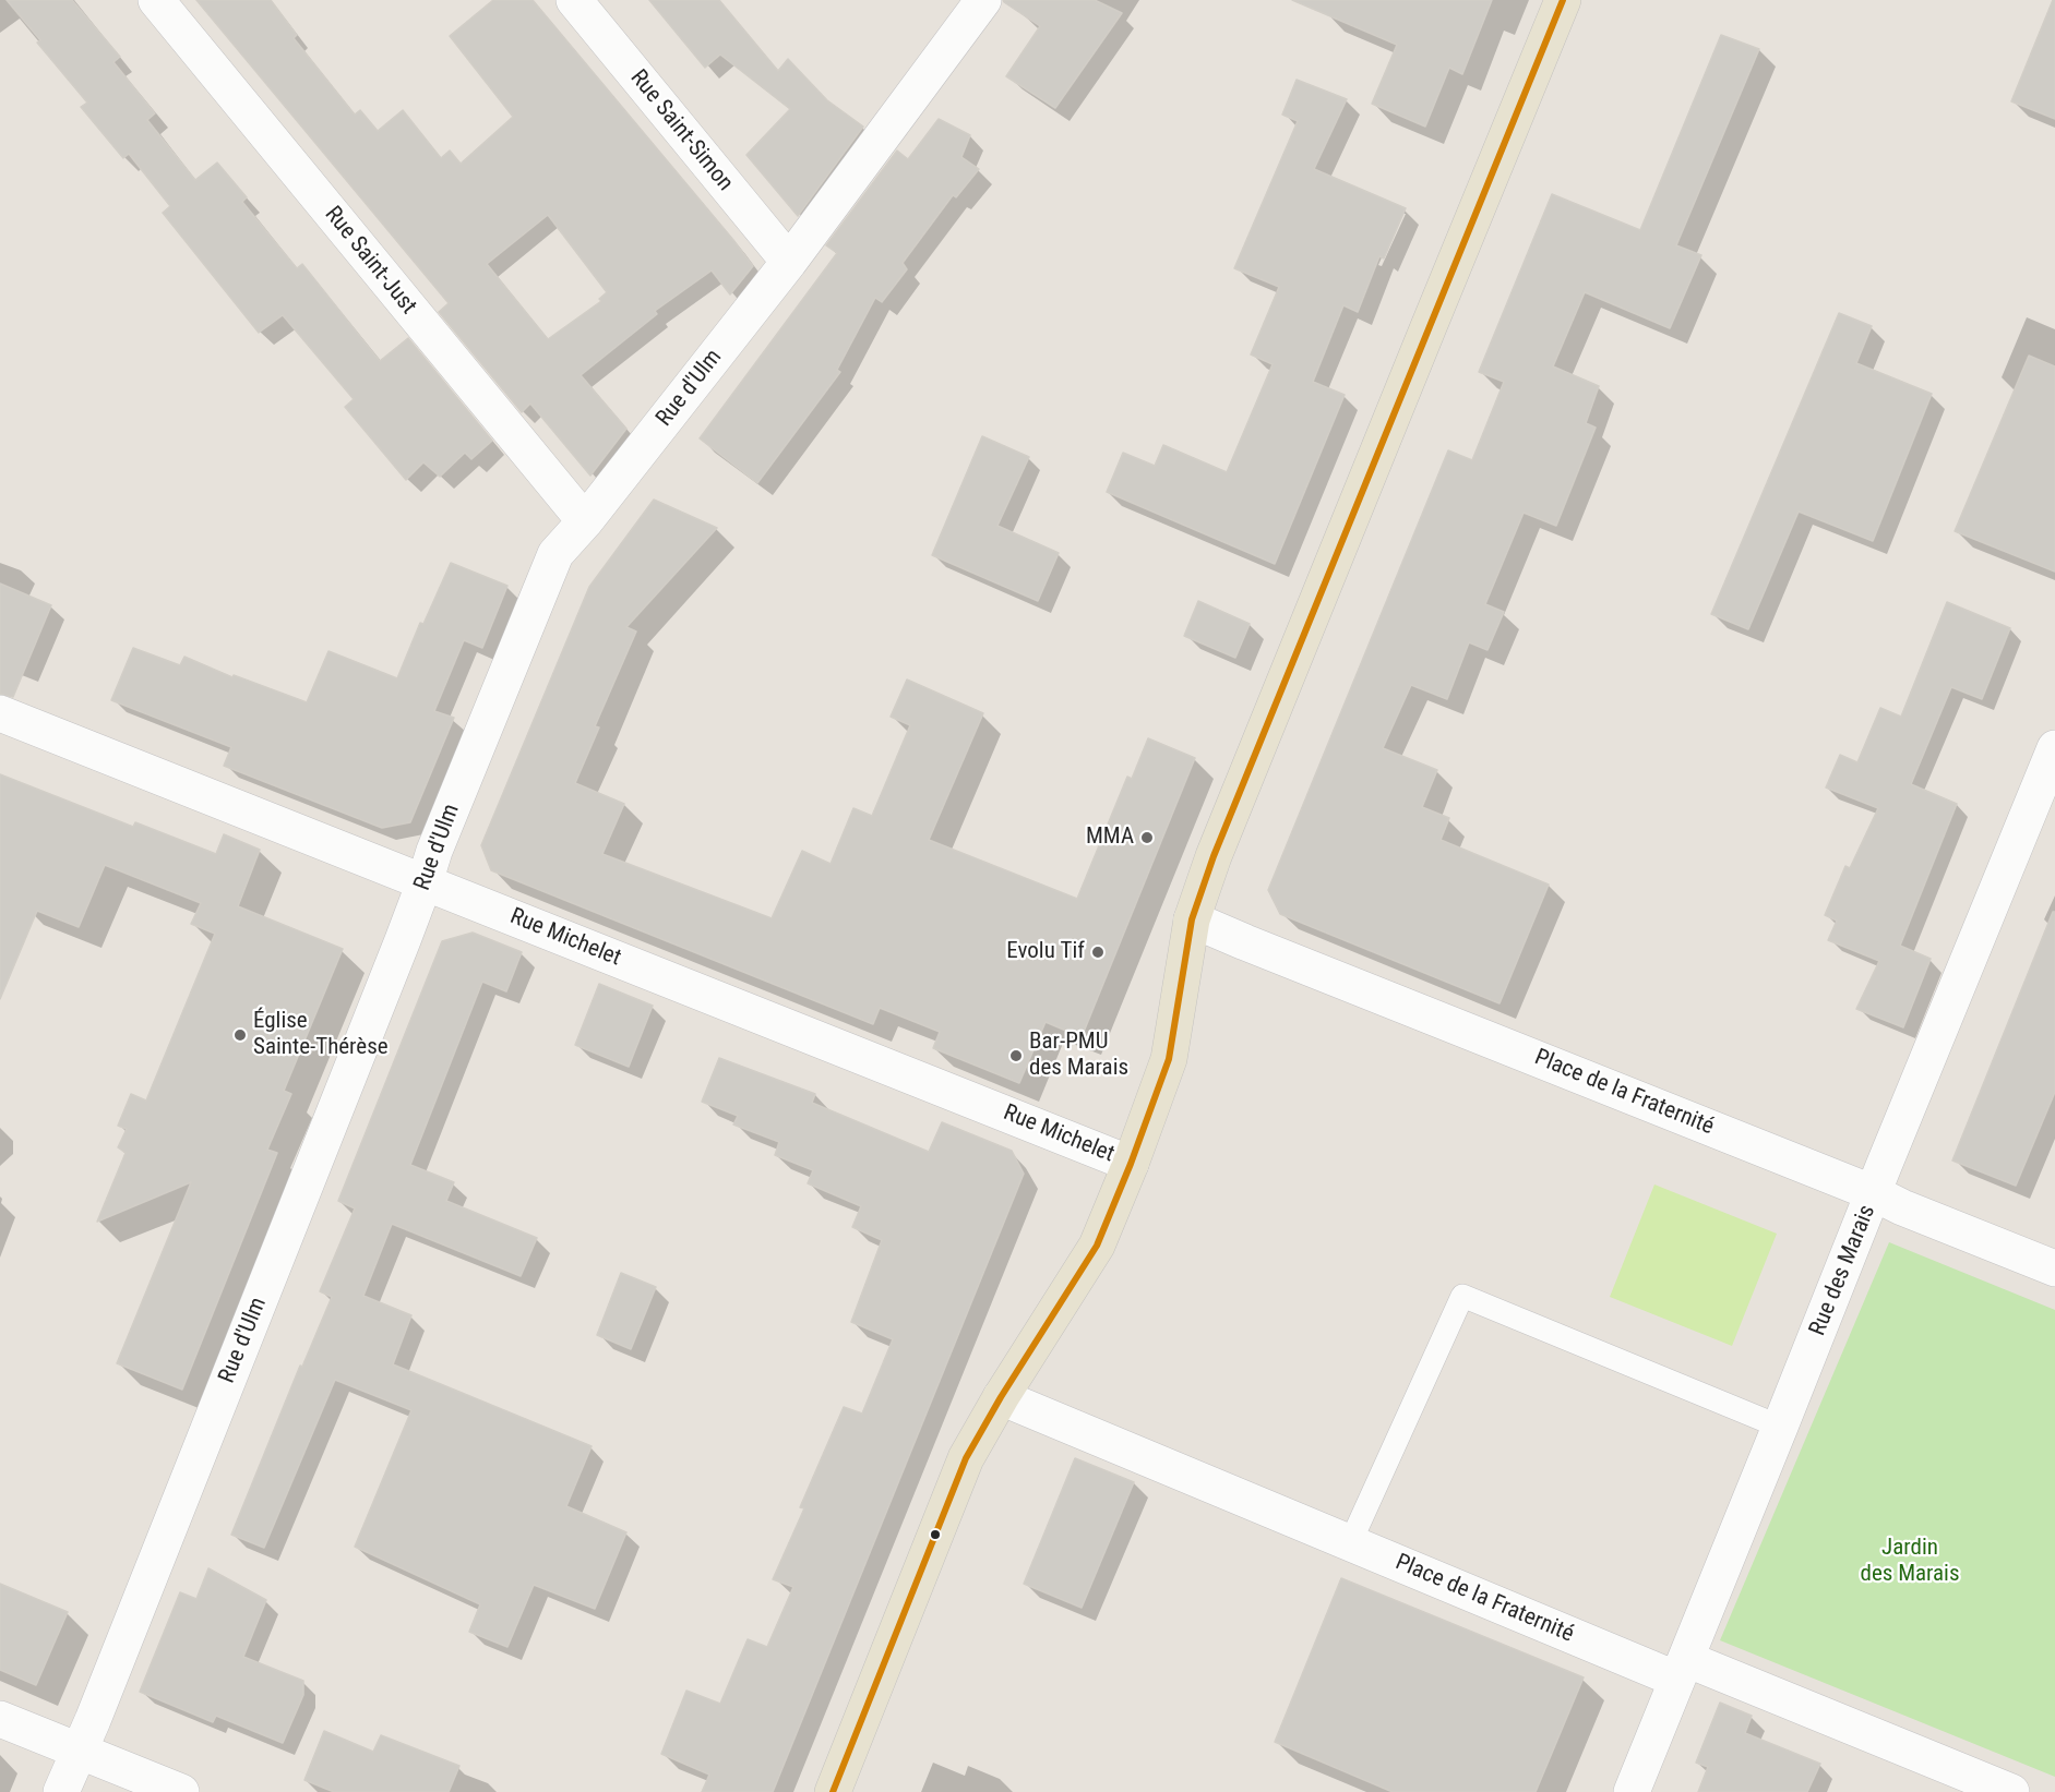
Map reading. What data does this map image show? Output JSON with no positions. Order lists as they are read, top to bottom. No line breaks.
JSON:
{"streets":{"street":["Rue Saint-Simon","Rue Saint-Just","Rue d'Ulm","Rue Michelet","Place de la Fraternité","Rue des Marais"]},"crossings":[["Rue Saint-Simon","Rue d'Ulm"],["Rue Saint-Just","Rue d'Ulm"],["Rue d'Ulm","Rue Michelet"],["Place de la Fraternité","Rue des Marais"]],"parks":["Jardin des Marais"],"places":["MMA","Evolu Tif","Église Sainte-Thérèse","Bar-PMU des Marais"]}
